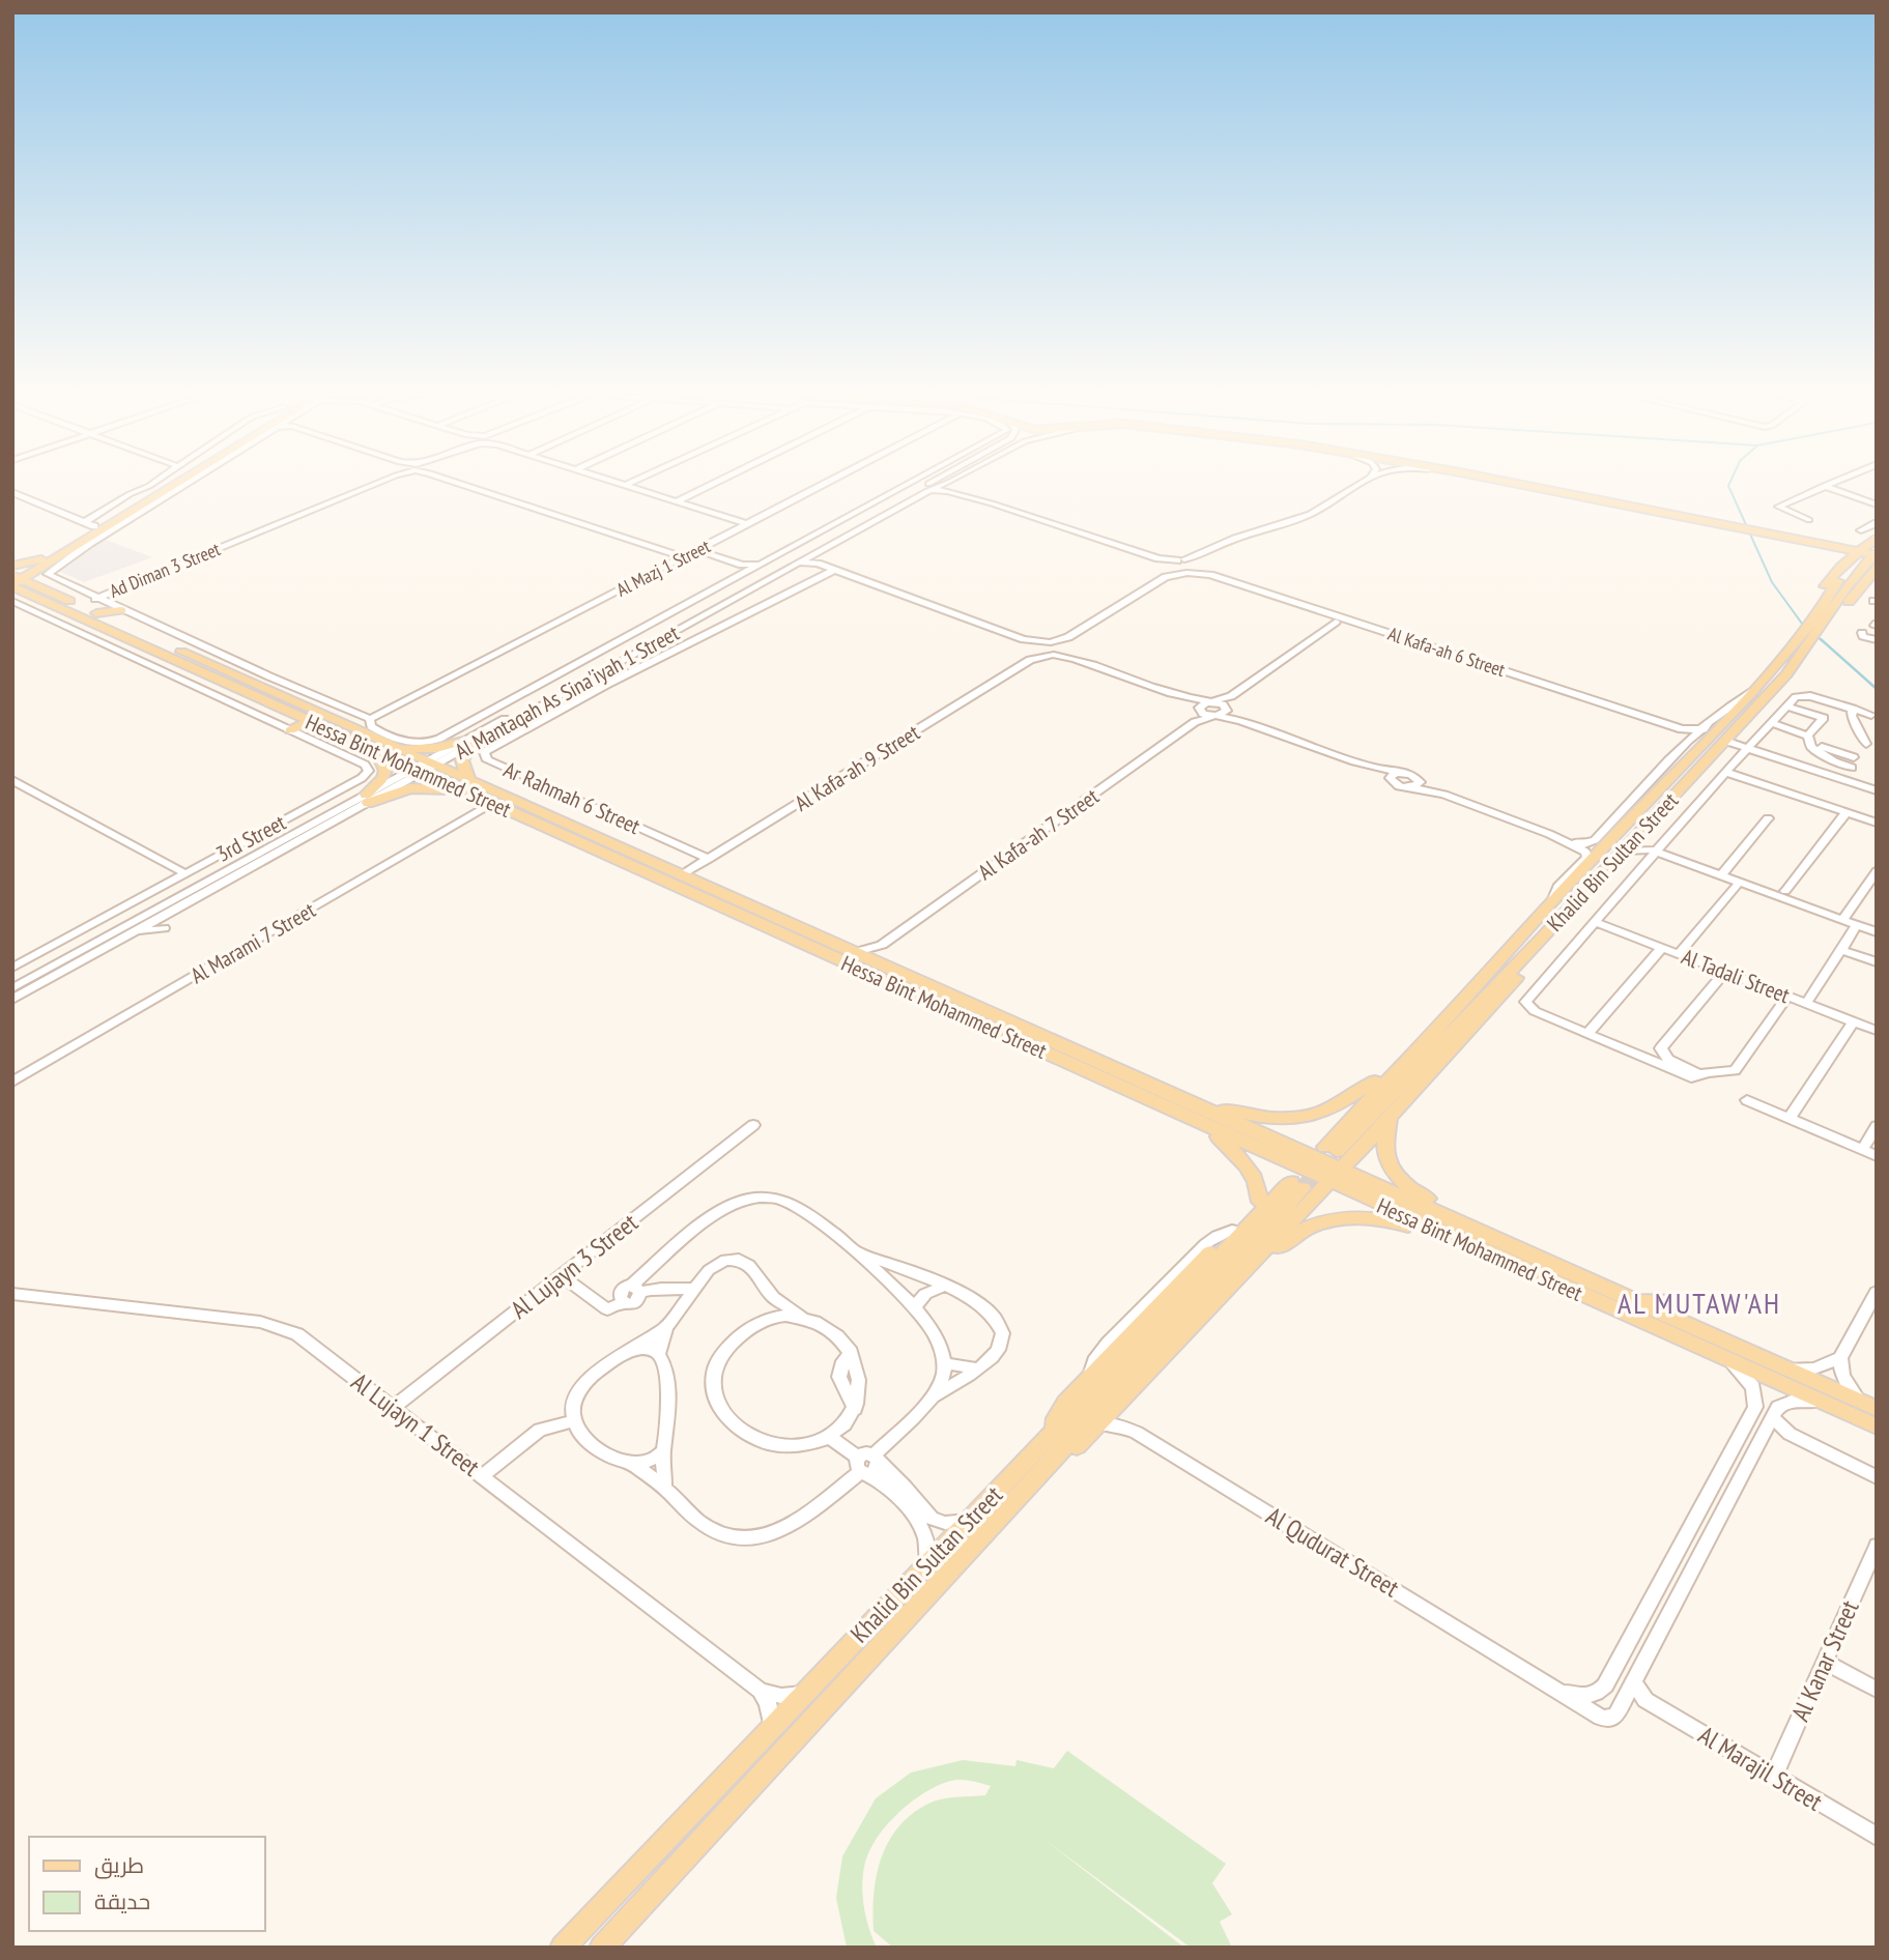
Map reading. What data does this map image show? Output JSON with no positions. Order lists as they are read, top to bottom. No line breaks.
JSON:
{"streets":{"main road":["Hessa Bint Mohammed Street","Khalid Bin Sultan Street"],"street":["Al Mazj 1 Street","Ad Diman 3 Street","Al Kafa-ah 6 Street","Al Mantaqah As Sina'iyah 1 Street","Al Kafa-ah 9 Street","Ar Rahmah 6 Street","Al Kafa-ah 7 Street","3rd Street","Al Marami 7 Street","Al Tadali Street","Al Lujayn 3 Street","Al Lujayn 1 Street","Al Qudurat Street","Al Kanar Street","Al Marajil Street"]},"crossings":[["Al Mantaqah As Sina'iyah 1 Street","Hessa Bint Mohammed Street"],["Hessa Bint Mohammed Street","Al Kafa-ah 9 Street"],["Hessa Bint Mohammed Street","Al Kafa-ah 7 Street"],["Hessa Bint Mohammed Street","Khalid Bin Sultan Street"],["Hessa Bint Mohammed Street","Al Marami 7 Street"],["Al Kafa-ah 9 Street","Ar Rahmah 6 Street"],["Al Lujayn 3 Street","Al Lujayn 1 Street"],["Al Kanar Street","Al Marajil Street"]],"districts":["AL MUTAW'AH"],"legend":["طريق","حديقة"]}
